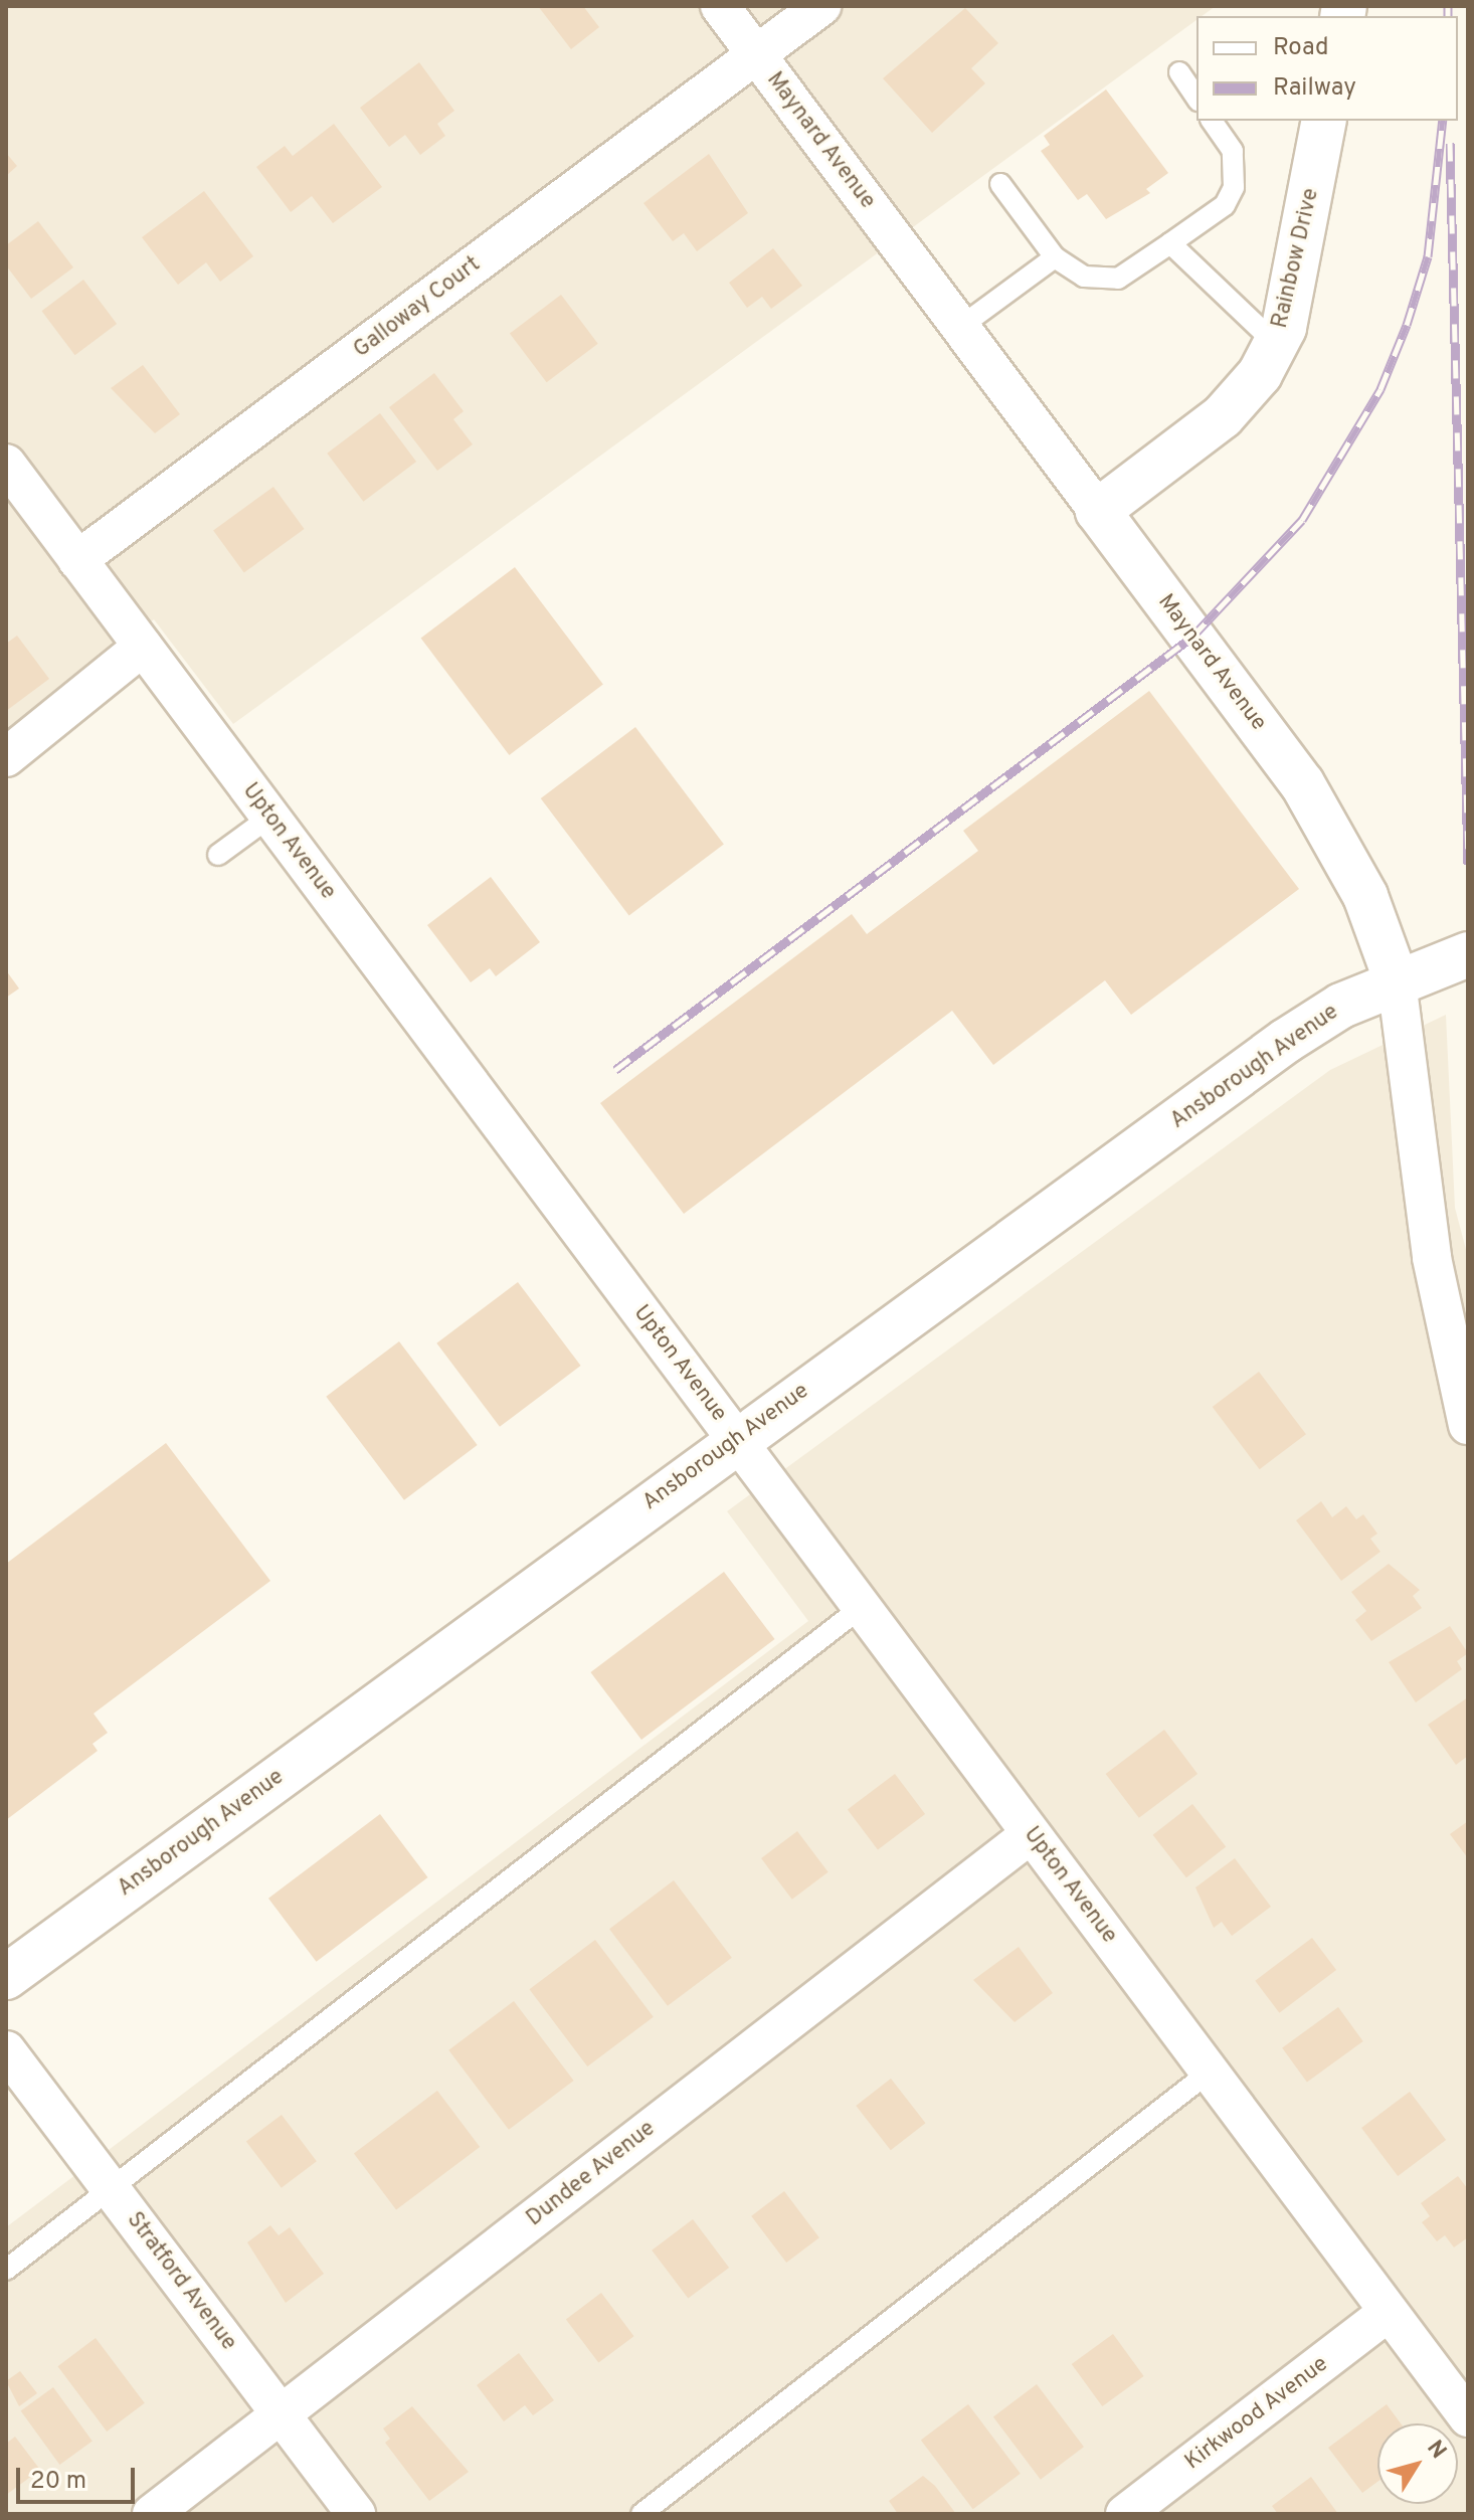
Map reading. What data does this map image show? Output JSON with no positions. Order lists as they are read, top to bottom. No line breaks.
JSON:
{"streets":{"main road":["Maynard Avenue","Rainbow Drive","Ansborough Avenue"],"street":["Galloway Court","Upton Avenue","Dundee Avenue","Stratford Avenue","Kirkwood Avenue"]},"crossings":[["Maynard Avenue","Rainbow Drive"],["Maynard Avenue","Galloway Court"],["Maynard Avenue","Ansborough Avenue"],["Galloway Court","Upton Avenue"],["Upton Avenue","Ansborough Avenue"],["Upton Avenue","Dundee Avenue"],["Upton Avenue","Kirkwood Avenue"],["Dundee Avenue","Stratford Avenue"]],"legend":["Road","Railway"],"scale_bar":"20 m","north":"top right"}
